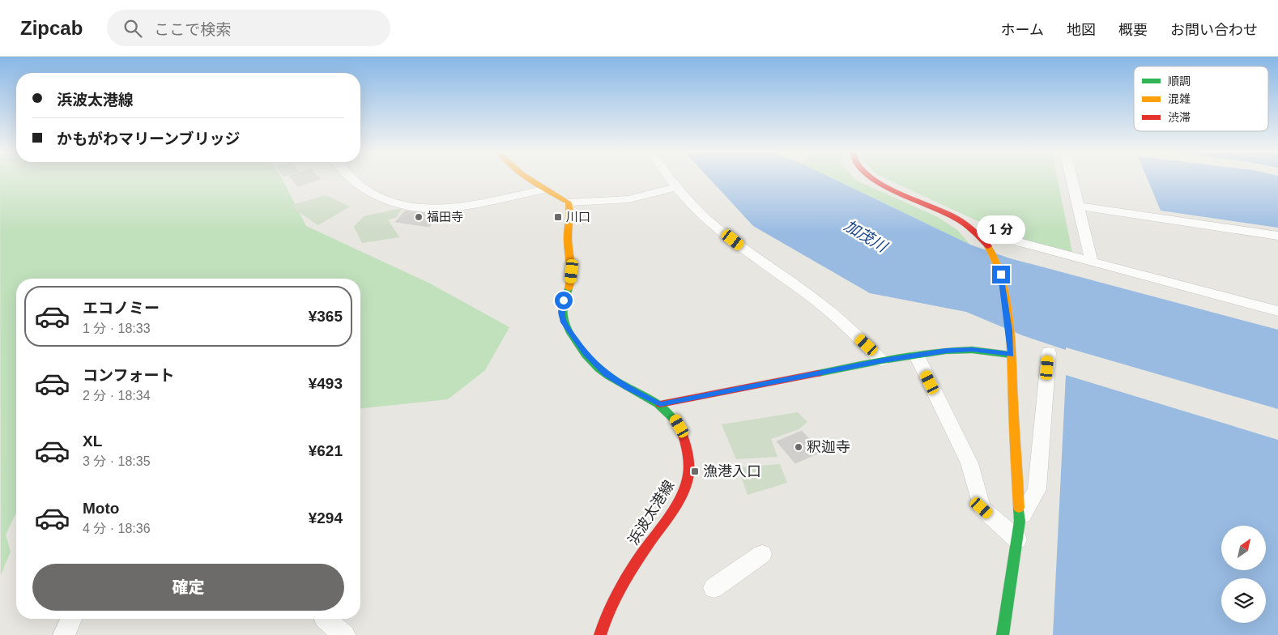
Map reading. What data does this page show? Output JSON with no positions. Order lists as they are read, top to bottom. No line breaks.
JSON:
{"streets":{"street":["浜波太港線"]},"water":["加茂川"],"places":{"other":["福田寺","釈迦寺"],"transit":["川口","漁港入口"]},"legend":["順調","混雑","渋滞"],"north":"top right","page":{"header":"Zipcab","search":"ここで検索","nav":["ホーム","地図","概要","お問い合わせ"],"banner":["浜波太港線","かもがわマリーンブリッジ"],"bubble":"1 分","list":[{"name":"エコノミー","note":"1 分 · 18:33","value":"¥365"},{"name":"コンフォート","note":"2 分 · 18:34","value":"¥493"},{"name":"XL","note":"3 分 · 18:35","value":"¥621"},{"name":"Moto","note":"4 分 · 18:36","value":"¥294"}],"buttons":"確定"}}
